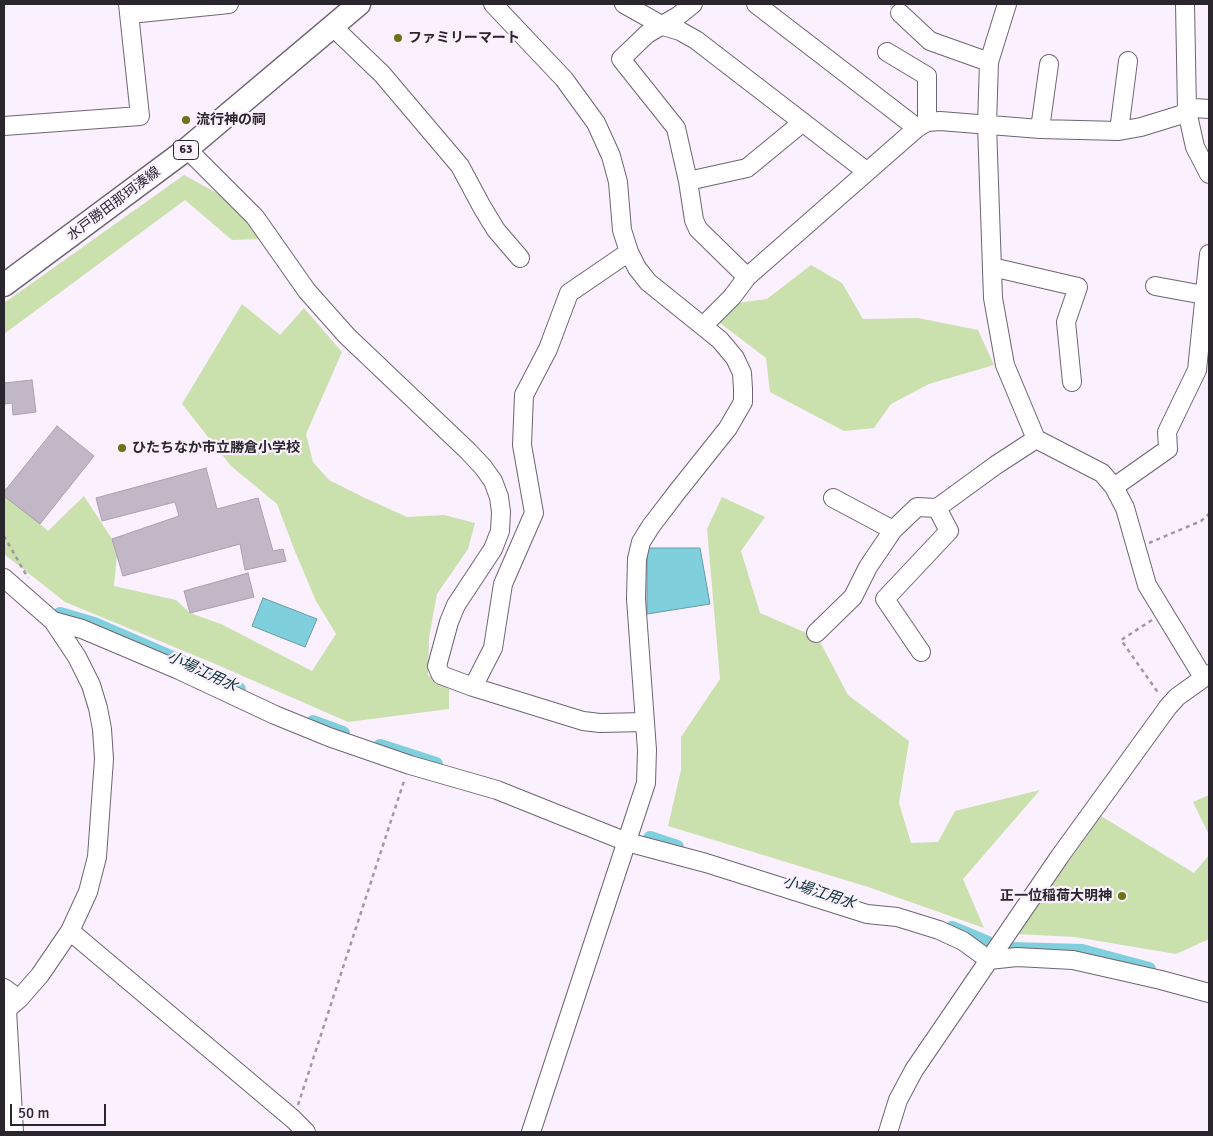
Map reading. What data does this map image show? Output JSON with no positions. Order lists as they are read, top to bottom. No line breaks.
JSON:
{"streets":{"main road":["63","水戸勝田那珂湊線"]},"water":["小場江用水"],"places":["ファミリーマート","流行神の祠","ひたちなか市立勝倉小学校","正一位稲荷大明神"],"scale_bar":"50 m"}
